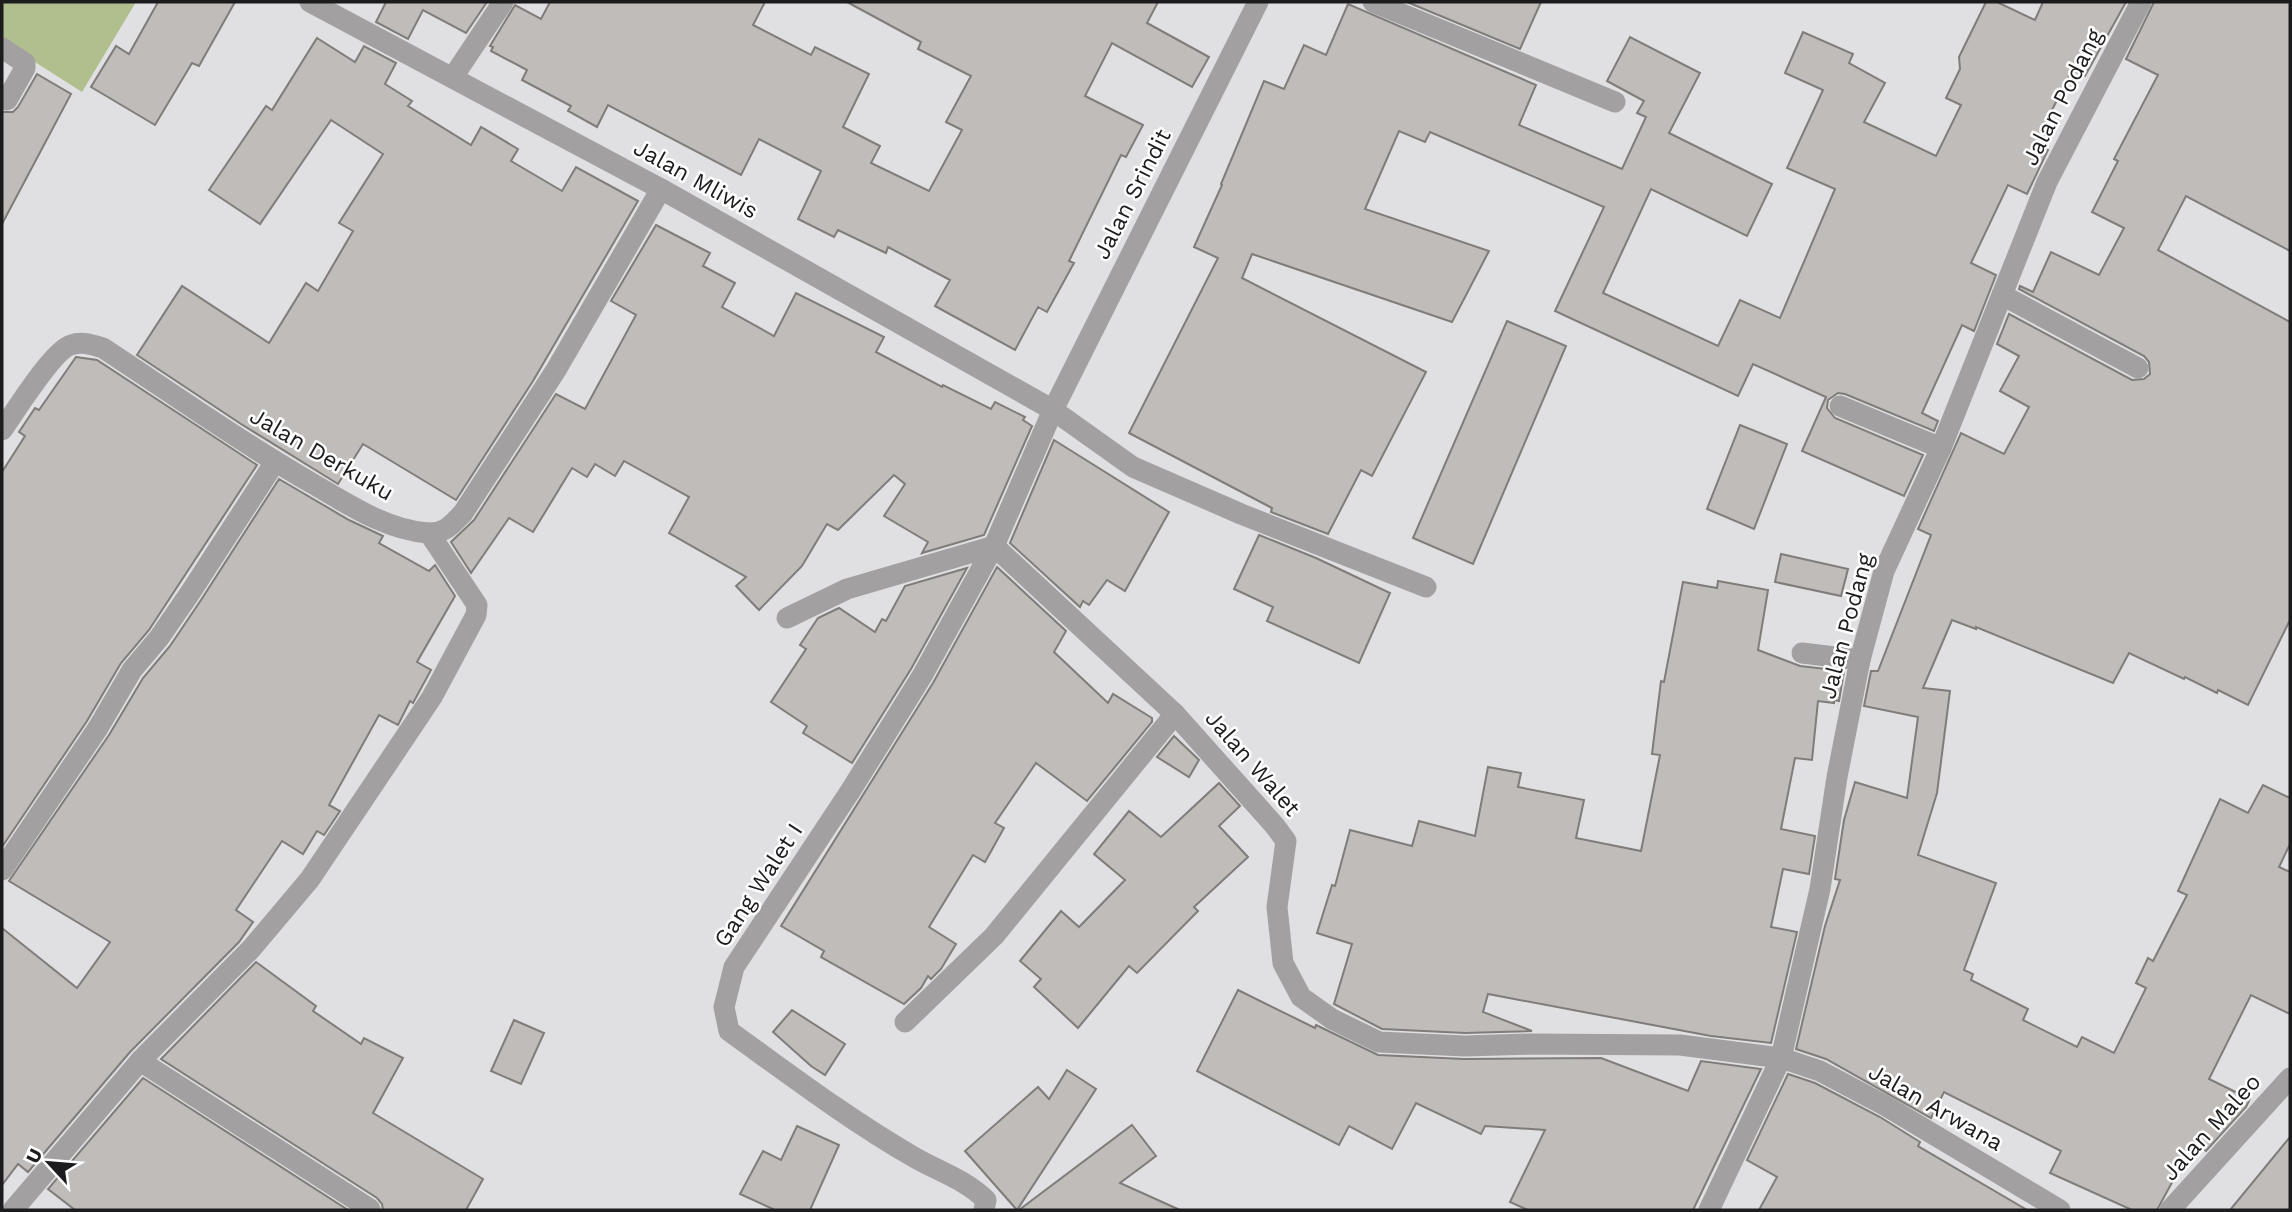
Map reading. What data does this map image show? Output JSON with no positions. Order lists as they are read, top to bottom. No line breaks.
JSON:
{"streets":{"street":["Jalan Podang","Jalan Mliwis","Jalan Srindit","Jalan Derkuku","Jalan Walet","Gang Walet I","Jalan Arwana","Jalan Maleo"]},"crossings":[["Jalan Podang","Jalan Walet"],["Jalan Podang","Jalan Arwana"],["Jalan Mliwis","Jalan Srindit"],["Jalan Walet","Gang Walet I"],["Jalan Walet","Jalan Arwana"]],"north":"top left"}
